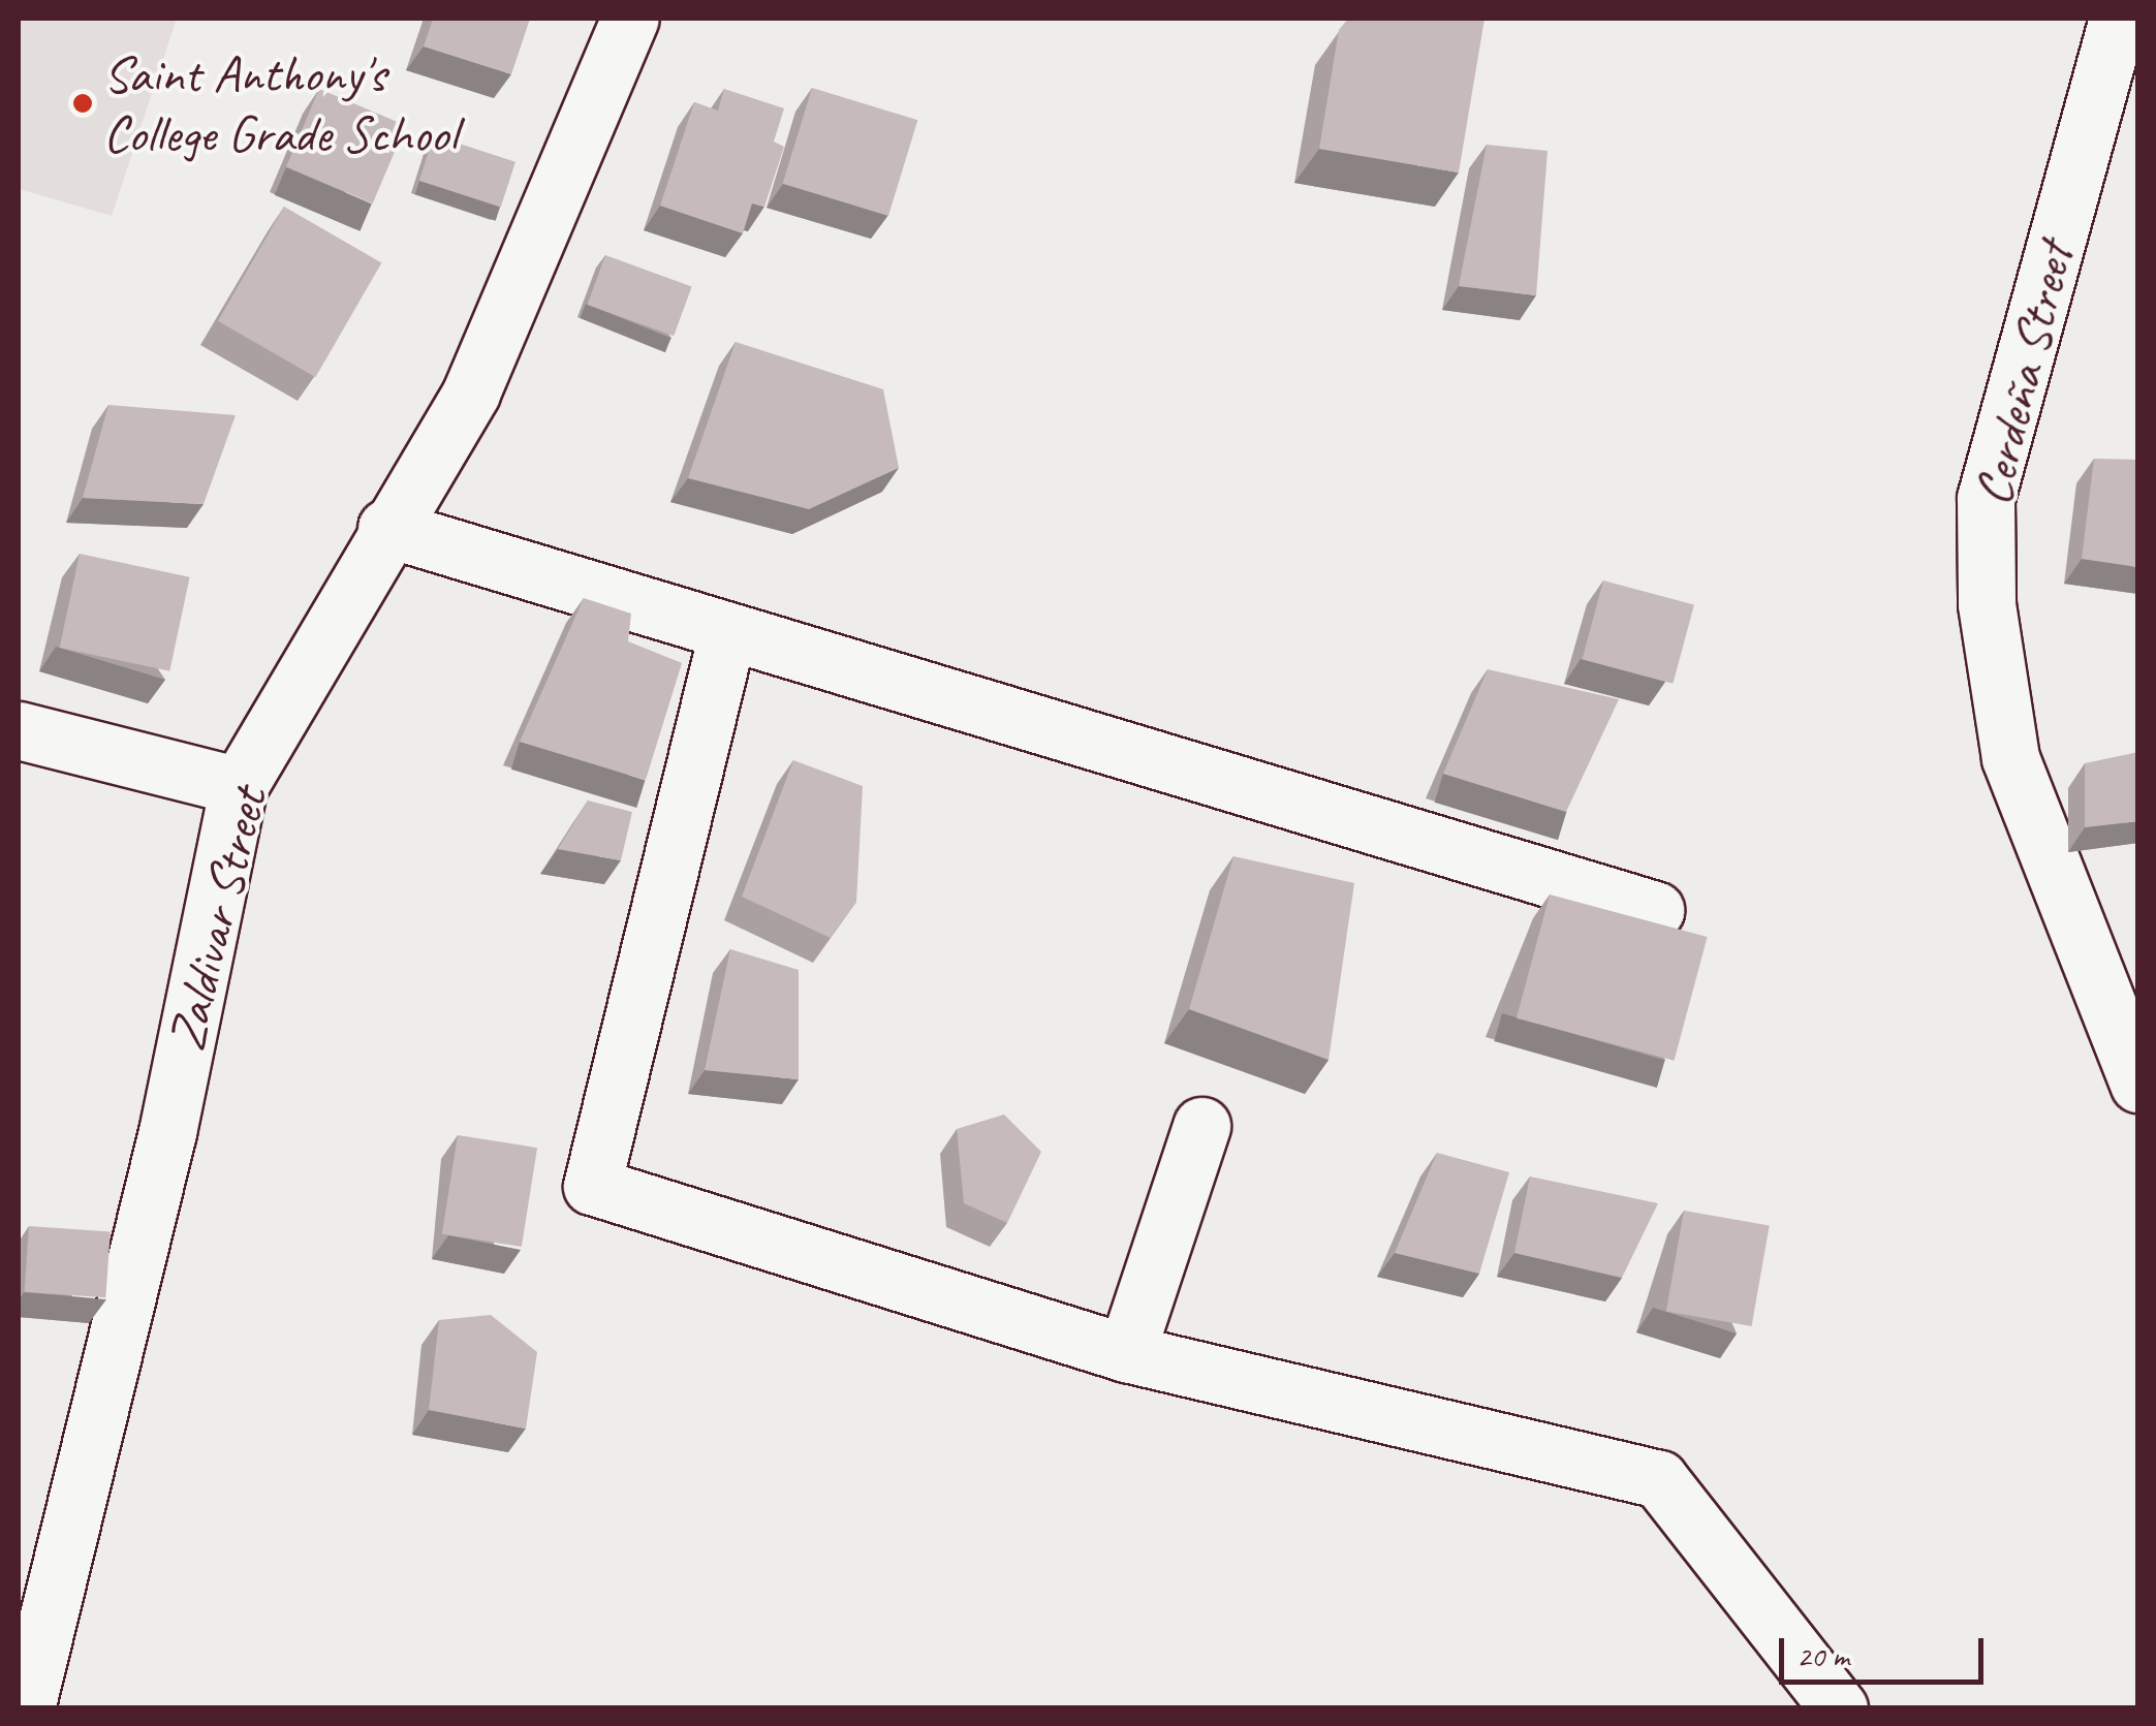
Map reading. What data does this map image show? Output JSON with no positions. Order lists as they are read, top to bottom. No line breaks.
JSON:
{"streets":{"street":["Cerdeña Street","Zaldivar Street"]},"places":["Saint Anthony's College Grade School"],"scale_bar":"20 m"}
